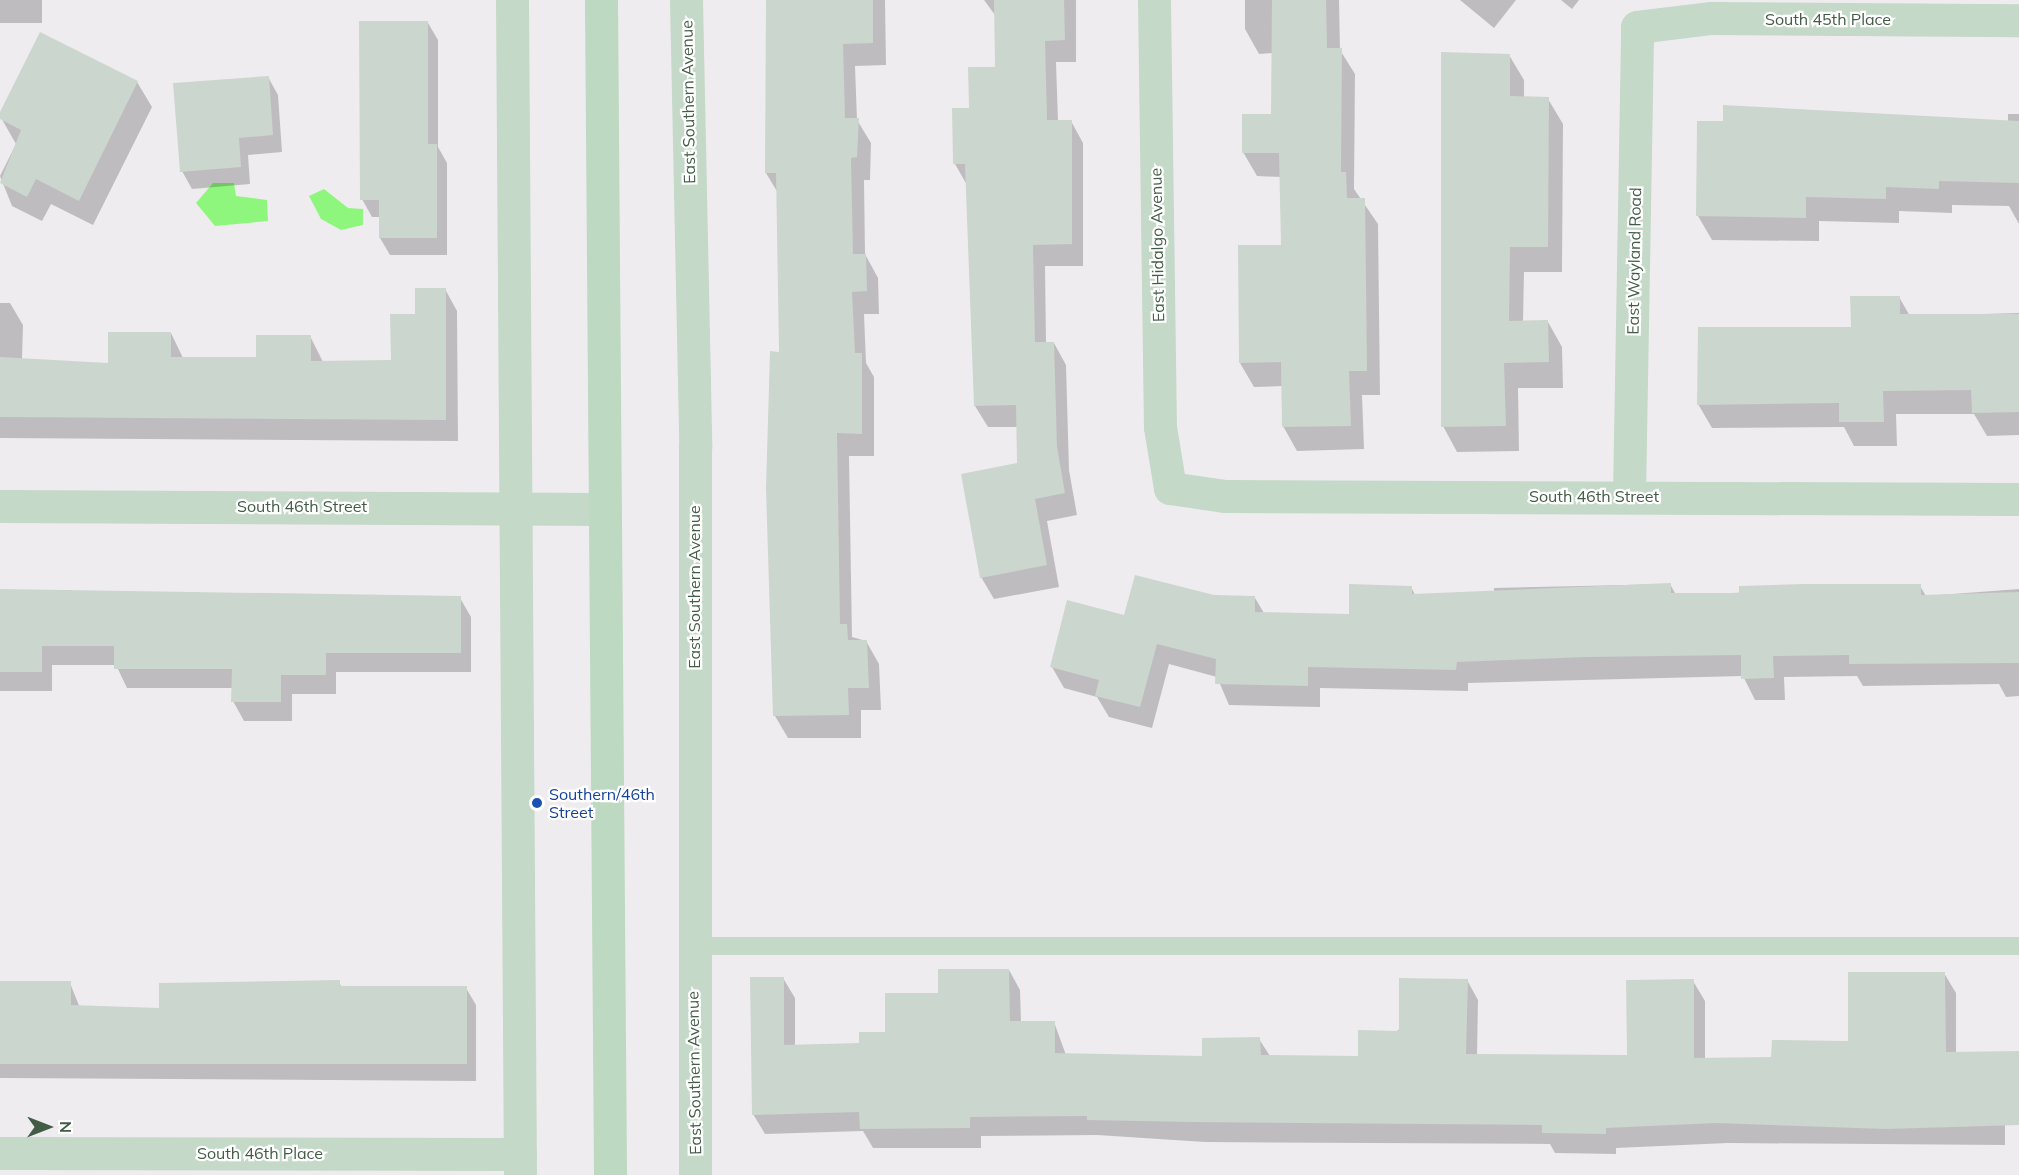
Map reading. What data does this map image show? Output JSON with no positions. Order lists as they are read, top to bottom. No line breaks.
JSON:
{"streets":{"street":["South 45th Place","East Southern Avenue","East Hidalgo Avenue","East Wayland Road","South 46th Street","South 46th Place"]},"crossings":[["South 45th Place","East Wayland Road"],["East Hidalgo Avenue","South 46th Street"],["East Wayland Road","South 46th Street"]],"places":["Southern/46th Street"],"north":"right"}
